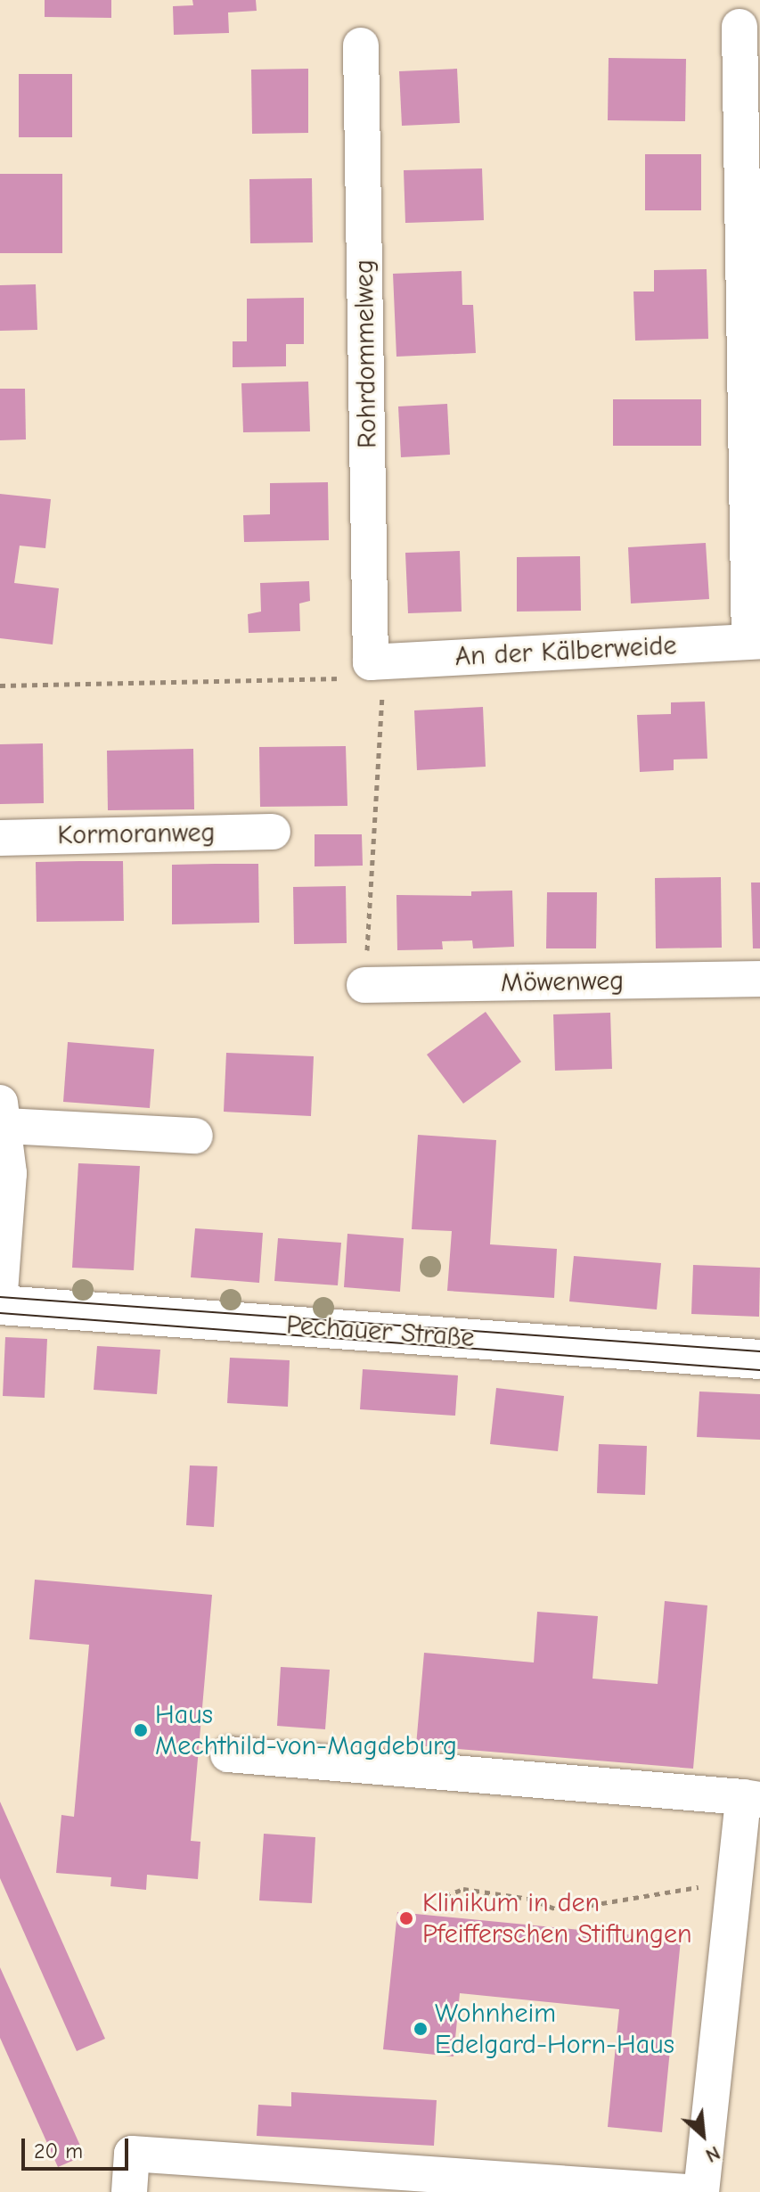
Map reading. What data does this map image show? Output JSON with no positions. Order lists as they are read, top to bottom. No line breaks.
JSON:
{"streets":{"main road":["Pechauer Straße"],"street":["Rohrdommelweg","An der Kälberweide","Kormoranweg","Möwenweg"]},"crossings":[["Rohrdommelweg","An der Kälberweide"]],"places":["Haus Mechthild-von-Magdeburg","Klinikum in den Pfeifferschen Stiftungen","Wohnheim Edelgard-Horn-Haus"],"scale_bar":"20 m","north":"bottom right"}
